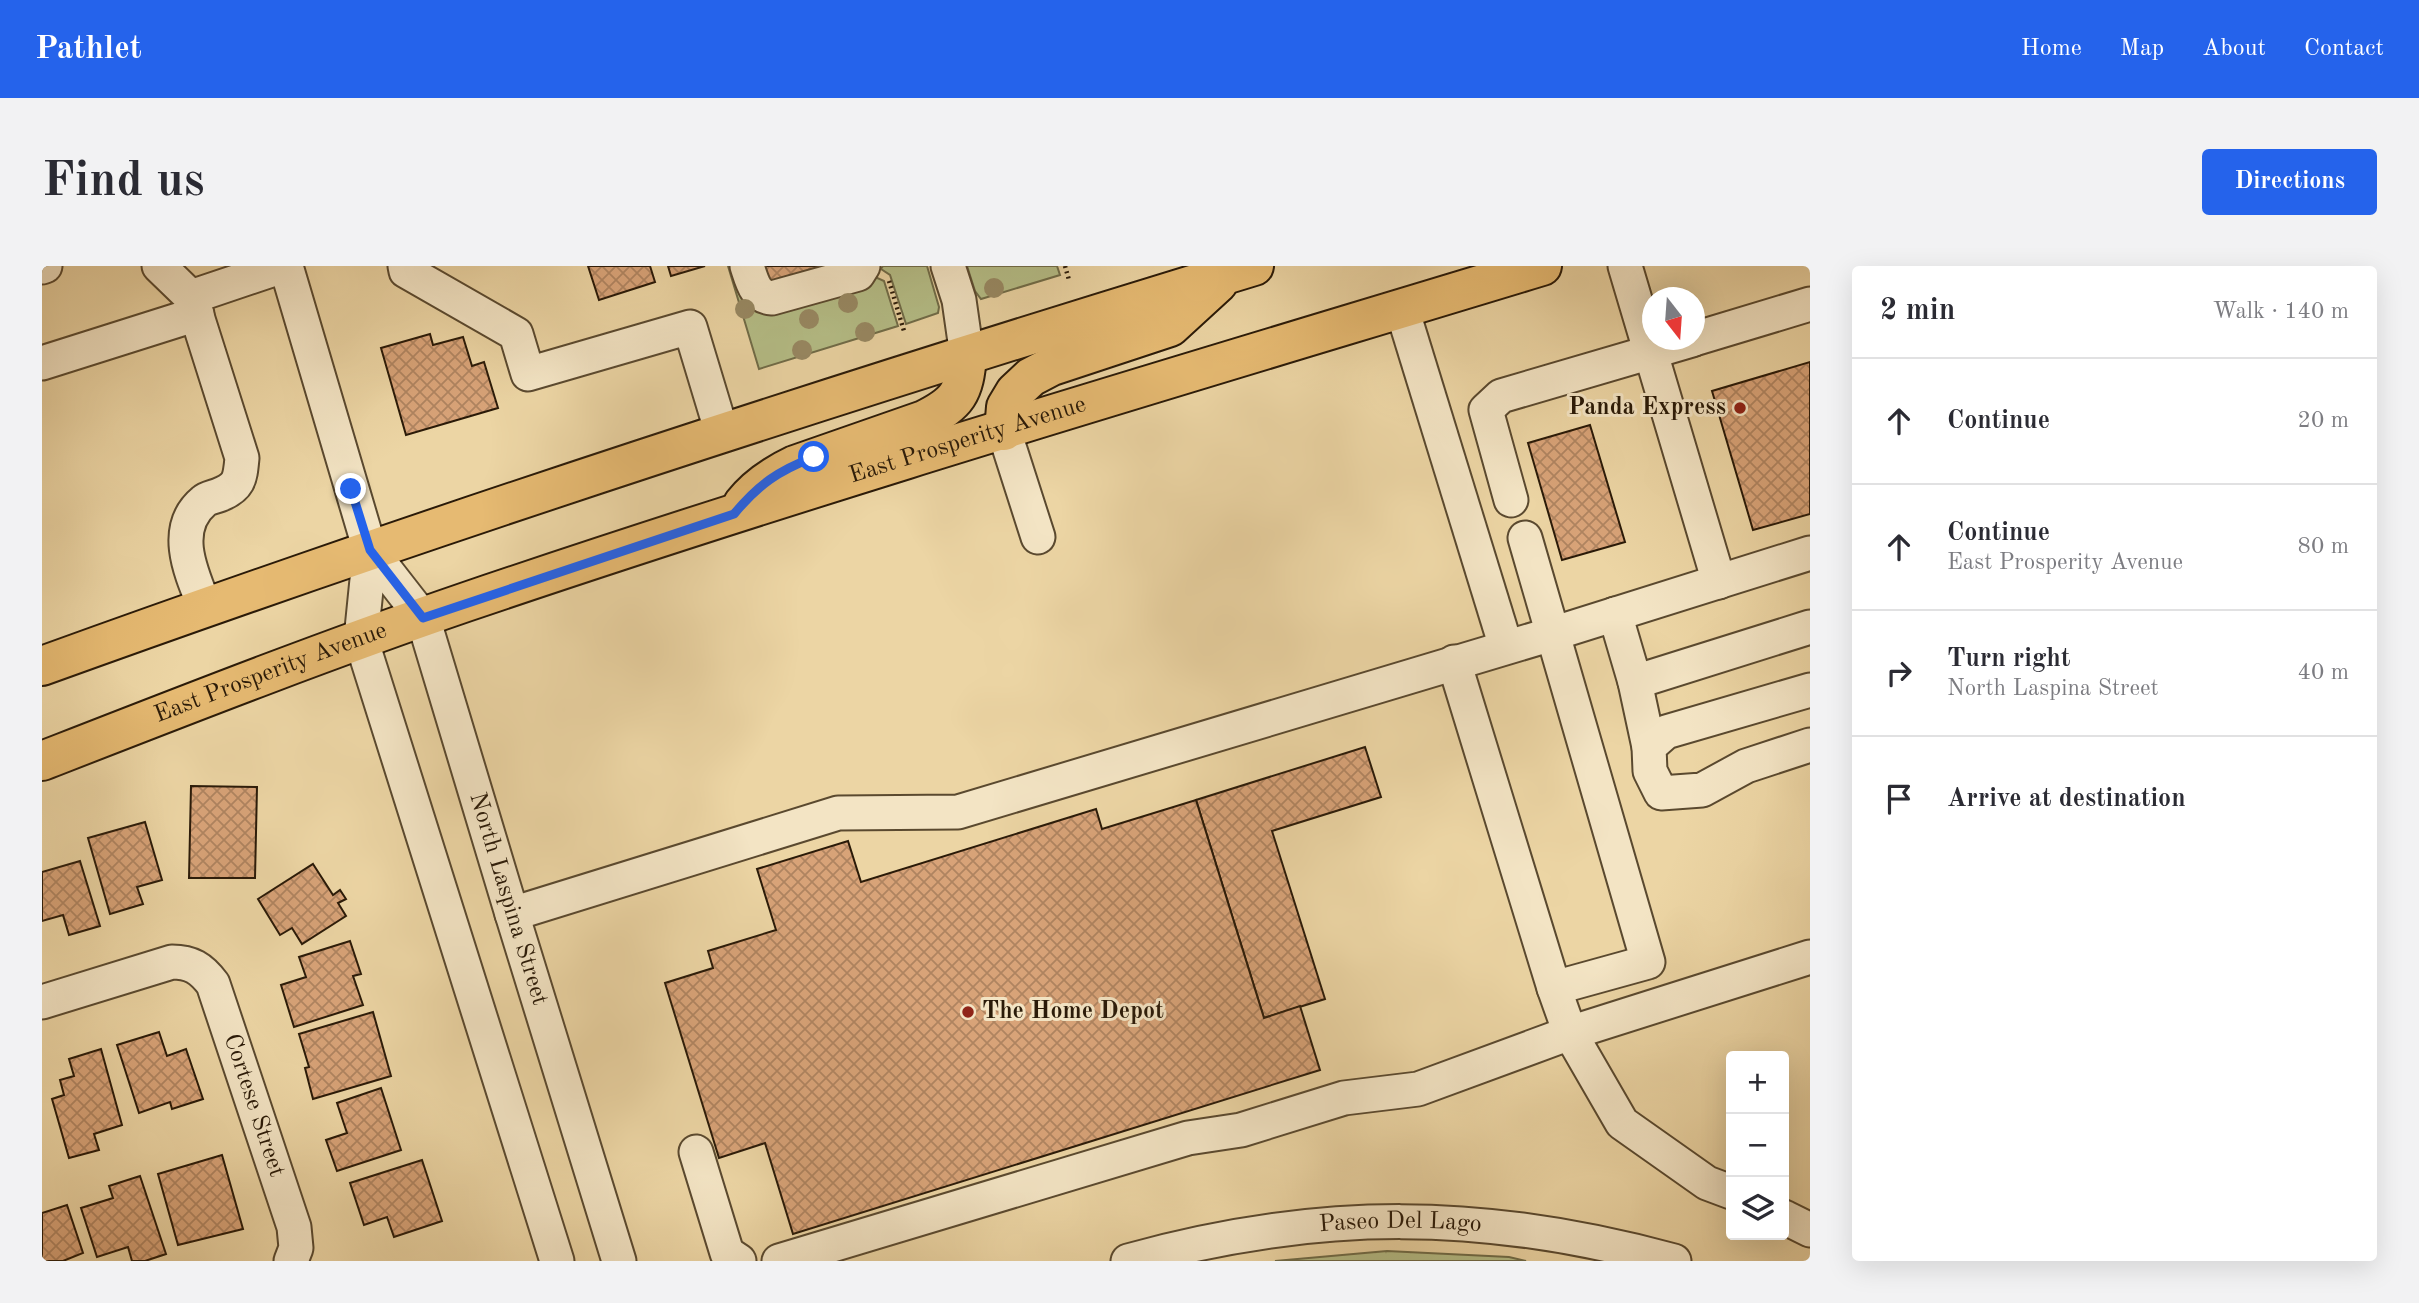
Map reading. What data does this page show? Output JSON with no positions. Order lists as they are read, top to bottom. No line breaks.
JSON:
{"streets":{"main road":["East Prosperity Avenue"],"street":["North Laspina Street","Cortese Street","Paseo Del Lago"]},"crossings":[["East Prosperity Avenue","North Laspina Street"]],"places":["Panda Express","The Home Depot"],"north":"bottom","page":{"header":"Pathlet","nav":["Home","Map","About","Contact"],"buttons":"Directions","title":"Find us","heading":["2 min","Walk · 140 m"],"list":[["Continue","20 m"],["Continue","East Prosperity Avenue","80 m"],["Turn right","North Laspina Street","40 m"],"Arrive at destination"],"map_buttons":["+","−"]}}
